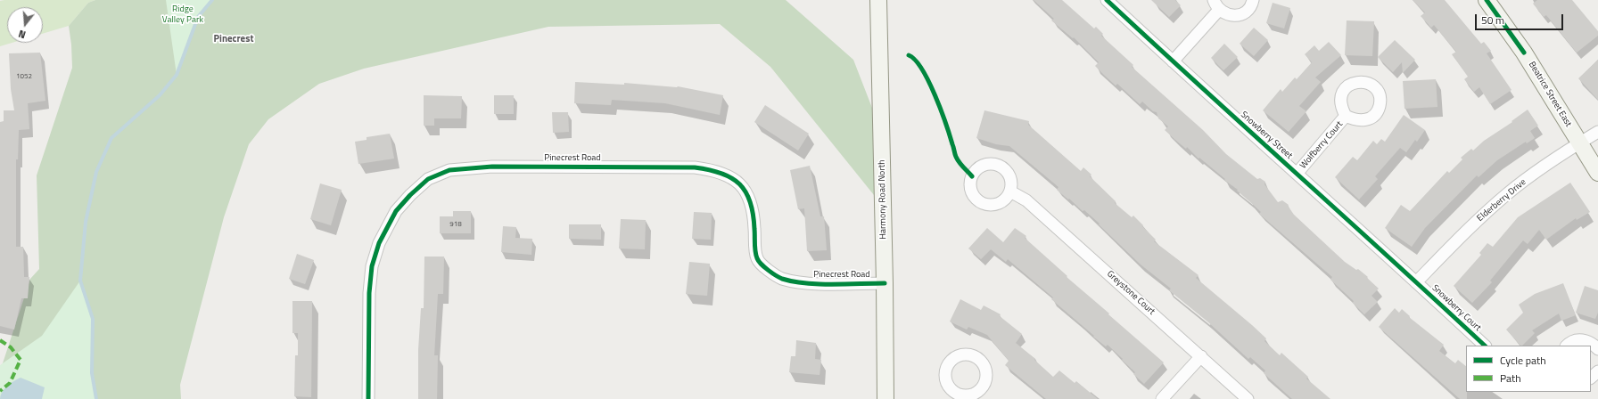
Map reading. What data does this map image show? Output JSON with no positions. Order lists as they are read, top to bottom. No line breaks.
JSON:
{"streets":{"main road":["Beatrice Street East","Harmony Road North"],"street":["Snowberry Street","Wolfberry Court","Pinecrest Road","Elderberry Drive","Greystone Court","Snowberry Court"]},"crossings":[["Beatrice Street East","Elderberry Drive"],["Snowberry Street","Wolfberry Court"],["Snowberry Street","Elderberry Drive"],["Snowberry Street","Snowberry Court"],["Pinecrest Road","Harmony Road North"],["Elderberry Drive","Snowberry Court"]],"districts":["Pinecrest"],"parks":["Ridge Valley Park"],"house_numbers":["1052","918"],"legend":["Cycle path","Path"],"scale_bar":"50 m","north":"bottom"}
